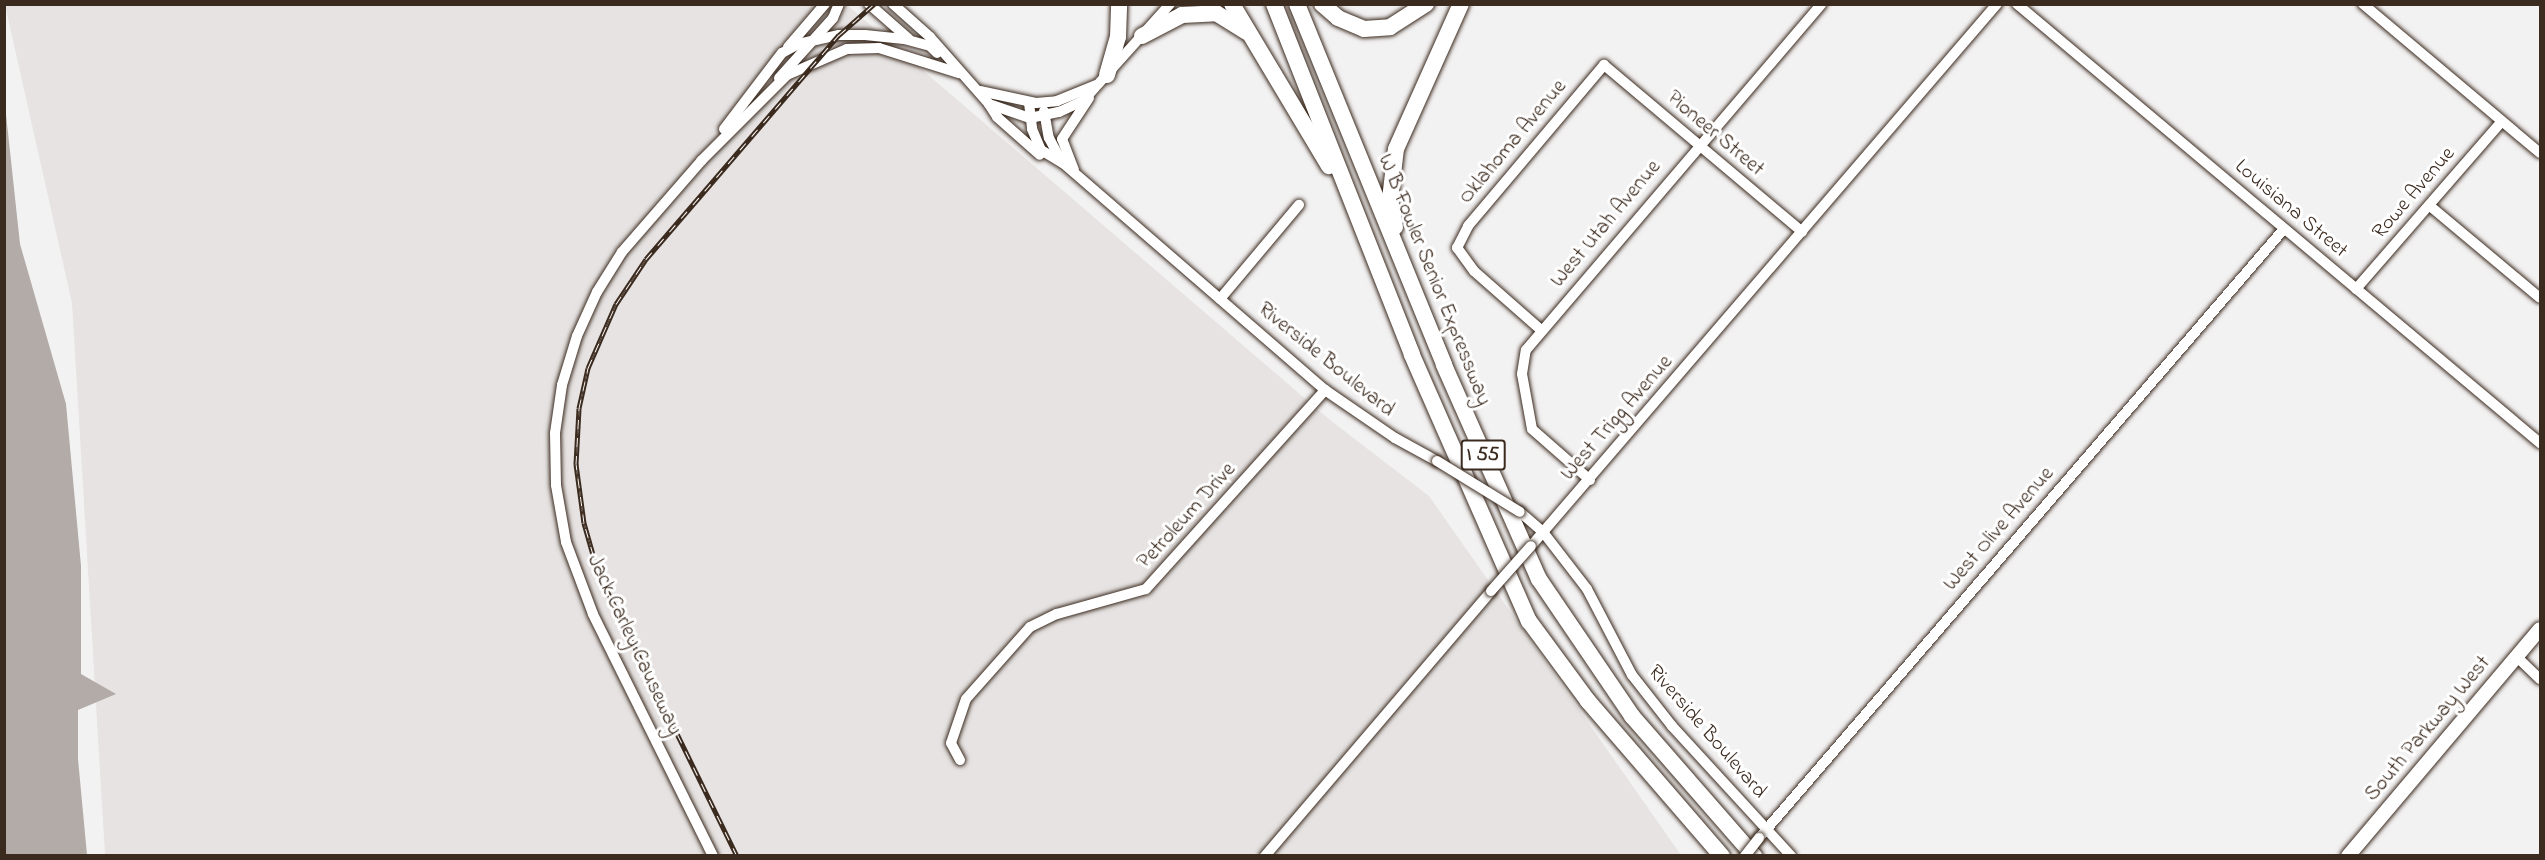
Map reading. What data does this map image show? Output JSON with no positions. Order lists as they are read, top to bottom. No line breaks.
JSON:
{"streets":{"highway":["W B Fowler Senior Expressway","I 55"],"main road":["South Parkway West"],"street":["Pioneer Street","Oklahoma Avenue","Rowe Avenue","Louisiana Street","West Utah Avenue","Riverside Boulevard","West Trigg Avenue","Petroleum Drive","West Olive Avenue","Jack Carley Causeway"]},"crossings":[["Pioneer Street","Oklahoma Avenue"],["Pioneer Street","West Utah Avenue"],["Pioneer Street","West Trigg Avenue"],["Oklahoma Avenue","West Utah Avenue"],["Rowe Avenue","Louisiana Street"],["Louisiana Street","West Olive Avenue"],["West Utah Avenue","West Trigg Avenue"],["Riverside Boulevard","West Trigg Avenue"],["Riverside Boulevard","Petroleum Drive"],["Riverside Boulevard","West Olive Avenue"]]}
